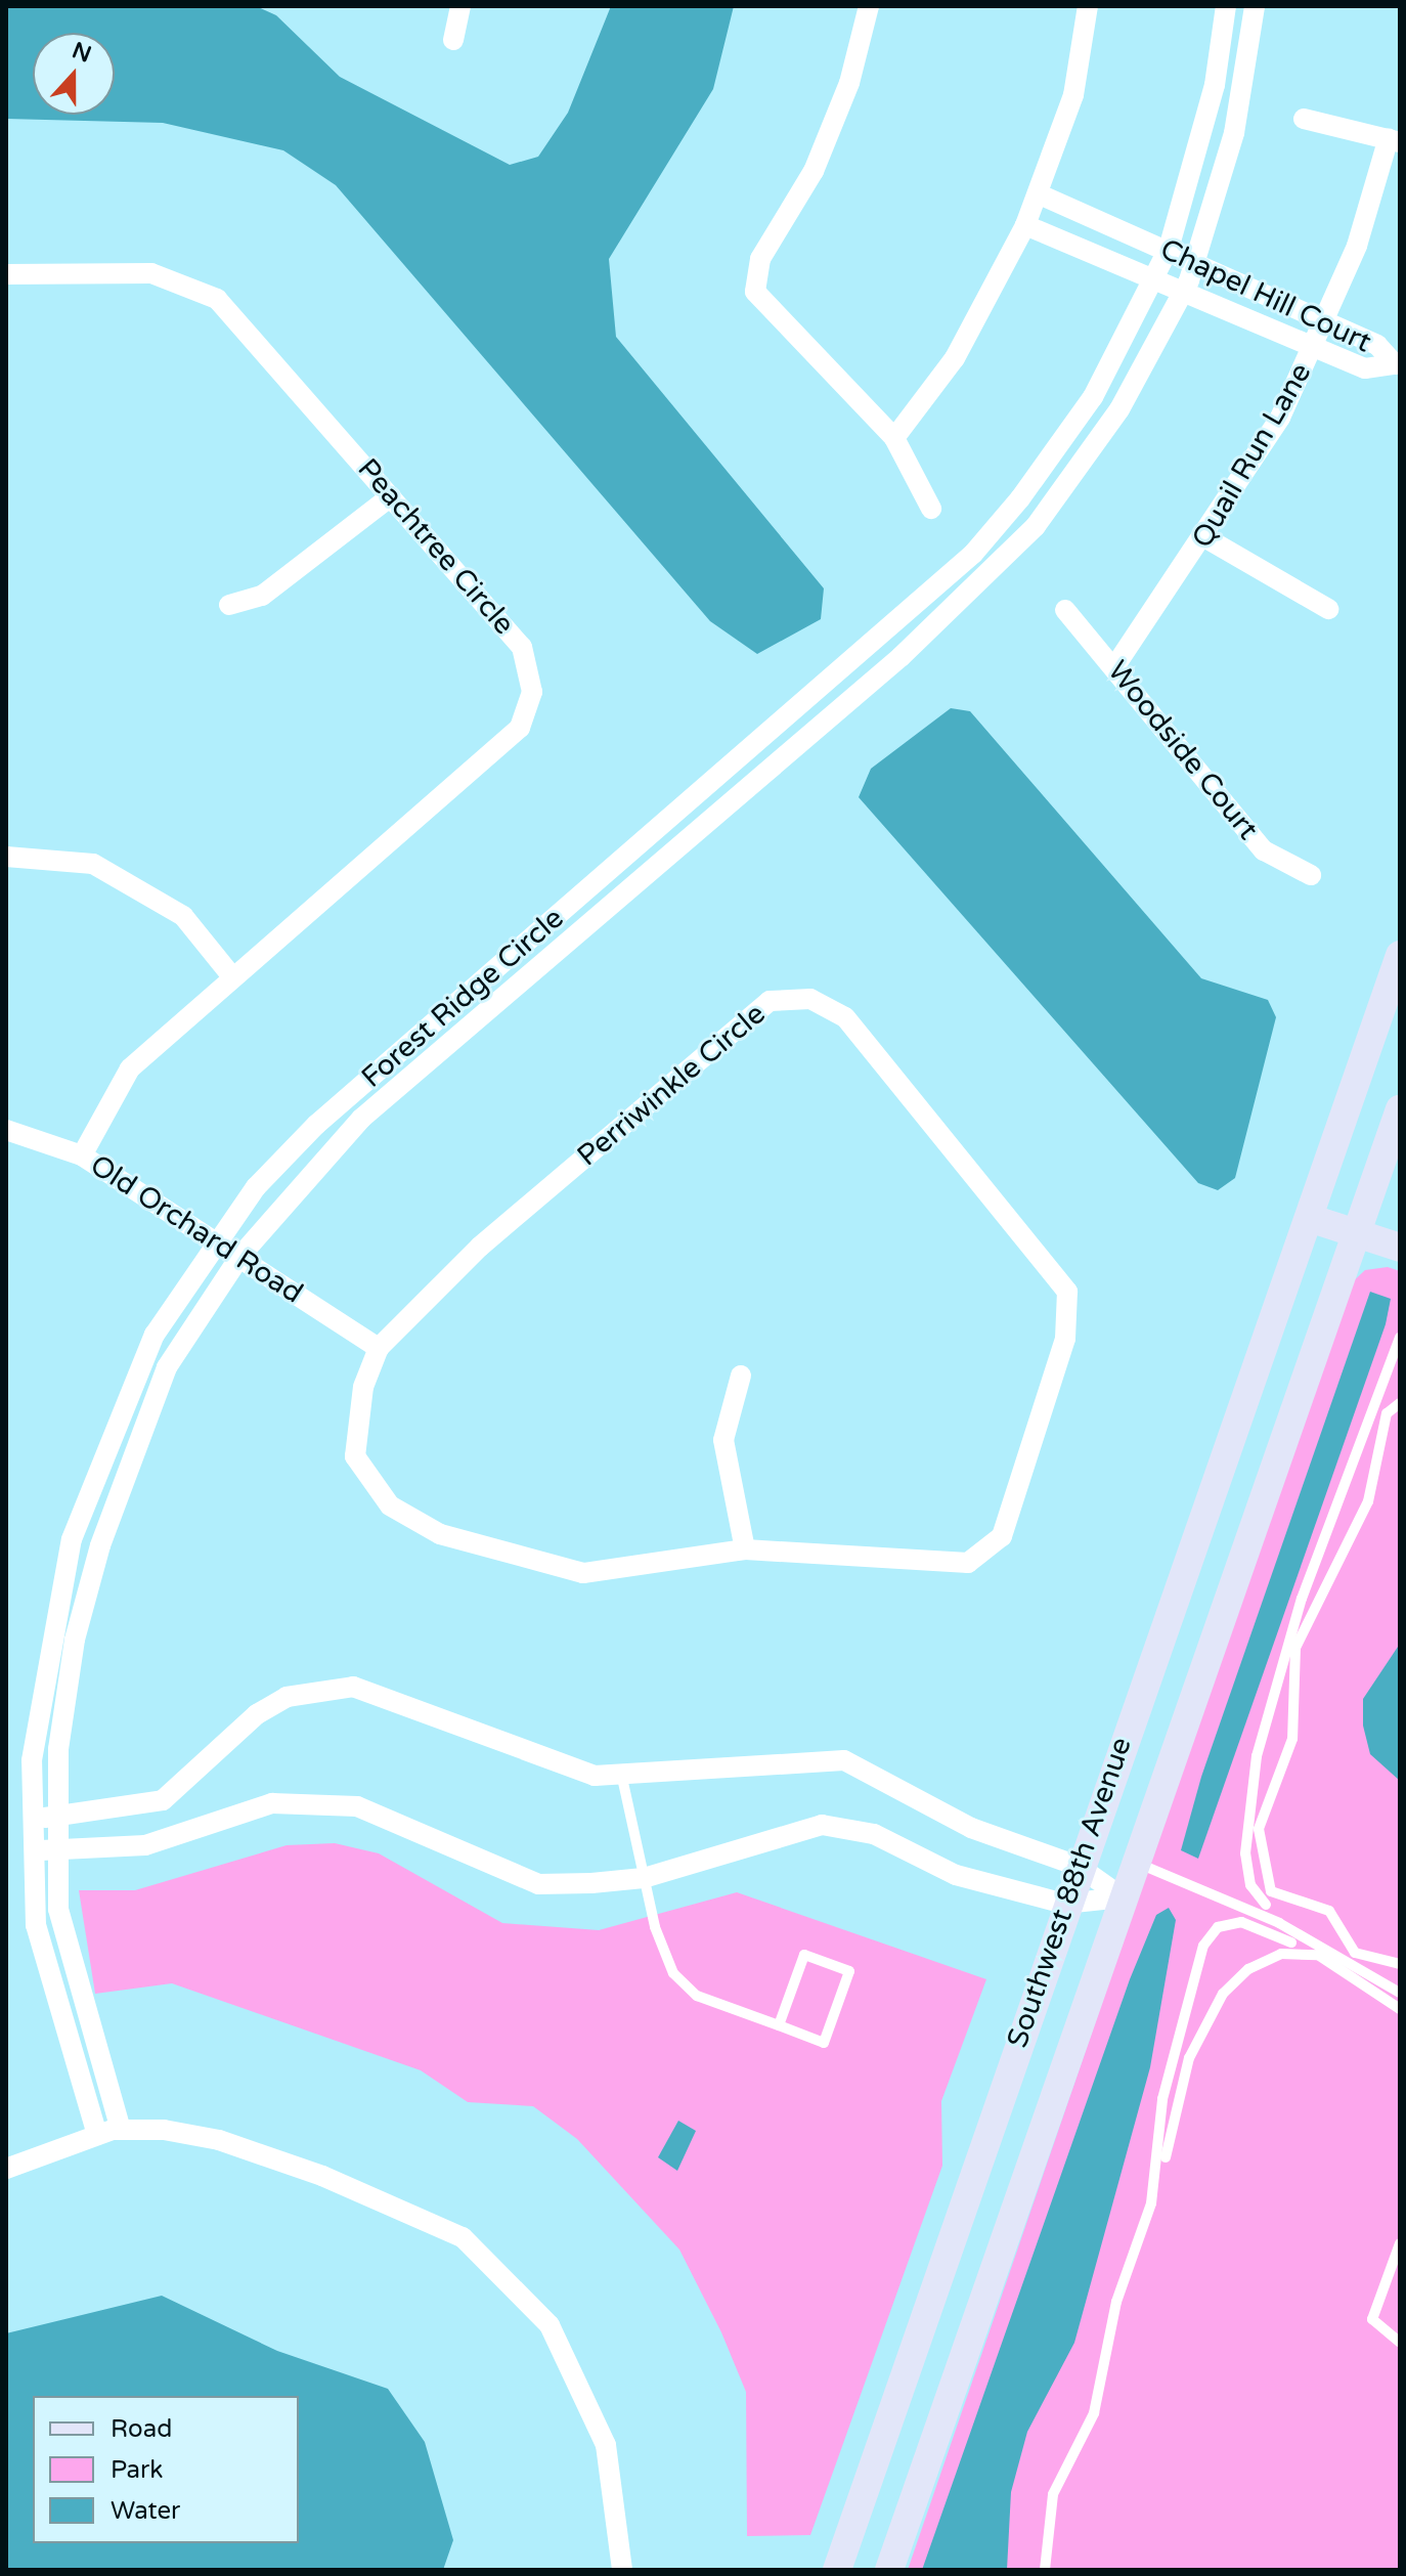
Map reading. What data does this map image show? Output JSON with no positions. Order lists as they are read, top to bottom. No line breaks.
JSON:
{"streets":{"main road":["Southwest 88th Avenue"],"street":["Chapel Hill Court","Quail Run Lane","Peachtree Circle","Woodside Court","Forest Ridge Circle","Perriwinkle Circle","Old Orchard Road"]},"crossings":[["Chapel Hill Court","Quail Run Lane"],["Chapel Hill Court","Forest Ridge Circle"],["Quail Run Lane","Woodside Court"],["Peachtree Circle","Old Orchard Road"],["Forest Ridge Circle","Old Orchard Road"],["Perriwinkle Circle","Old Orchard Road"]],"legend":["Road","Park","Water"],"north":"top"}
